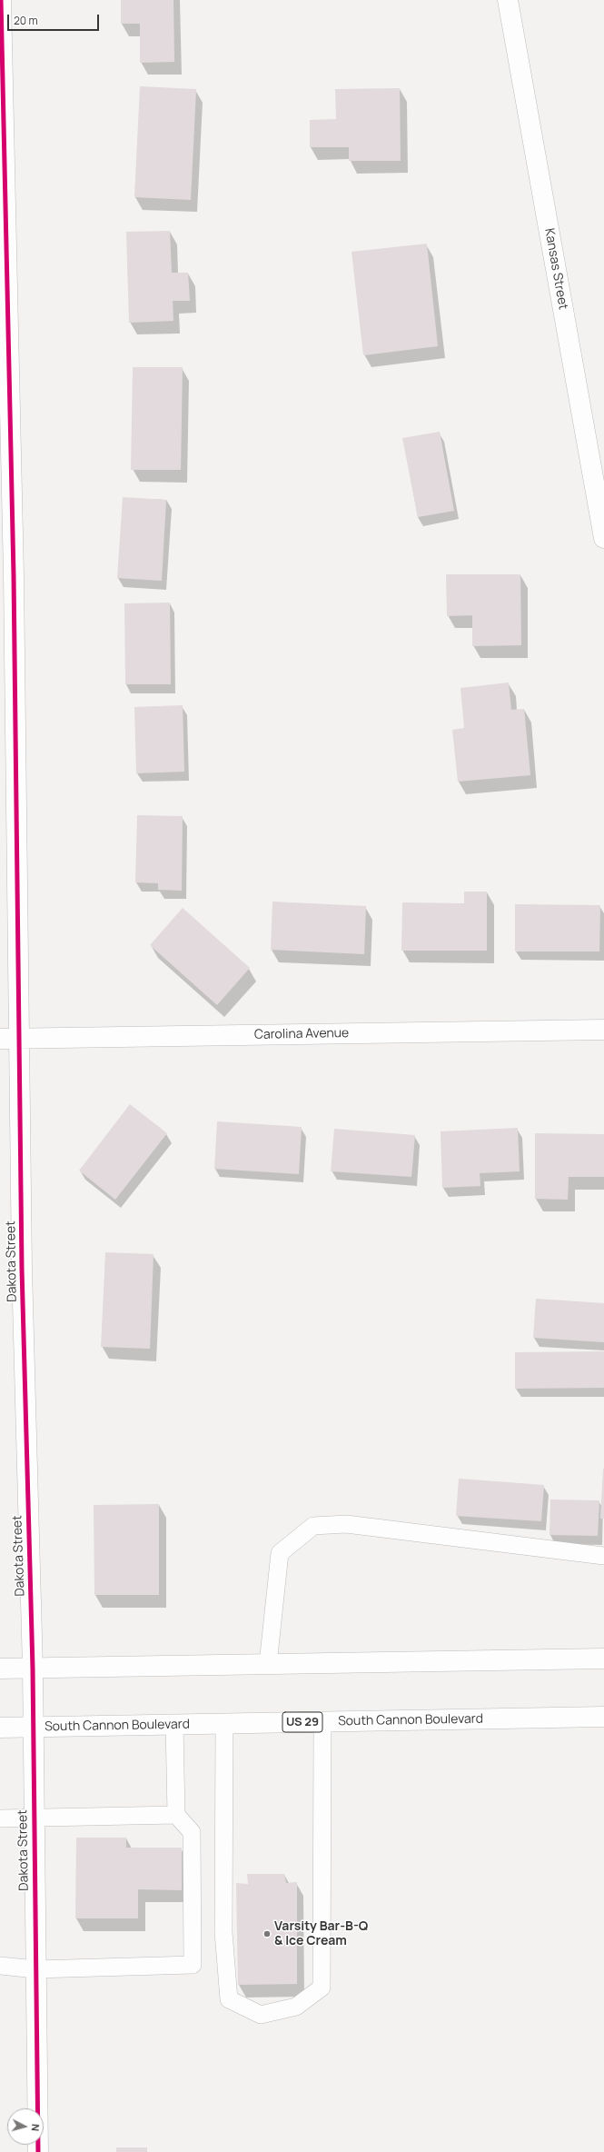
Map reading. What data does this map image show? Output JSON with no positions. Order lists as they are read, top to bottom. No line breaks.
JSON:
{"streets":{"street":["Kansas Street","Carolina Avenue","Dakota Street","South Cannon Boulevard","US 29"]},"crossings":[["Carolina Avenue","Dakota Street"],["Dakota Street","South Cannon Boulevard"]],"places":["Varsity Bar-B-Q & Ice Cream"],"scale_bar":"20 m","north":"right"}
